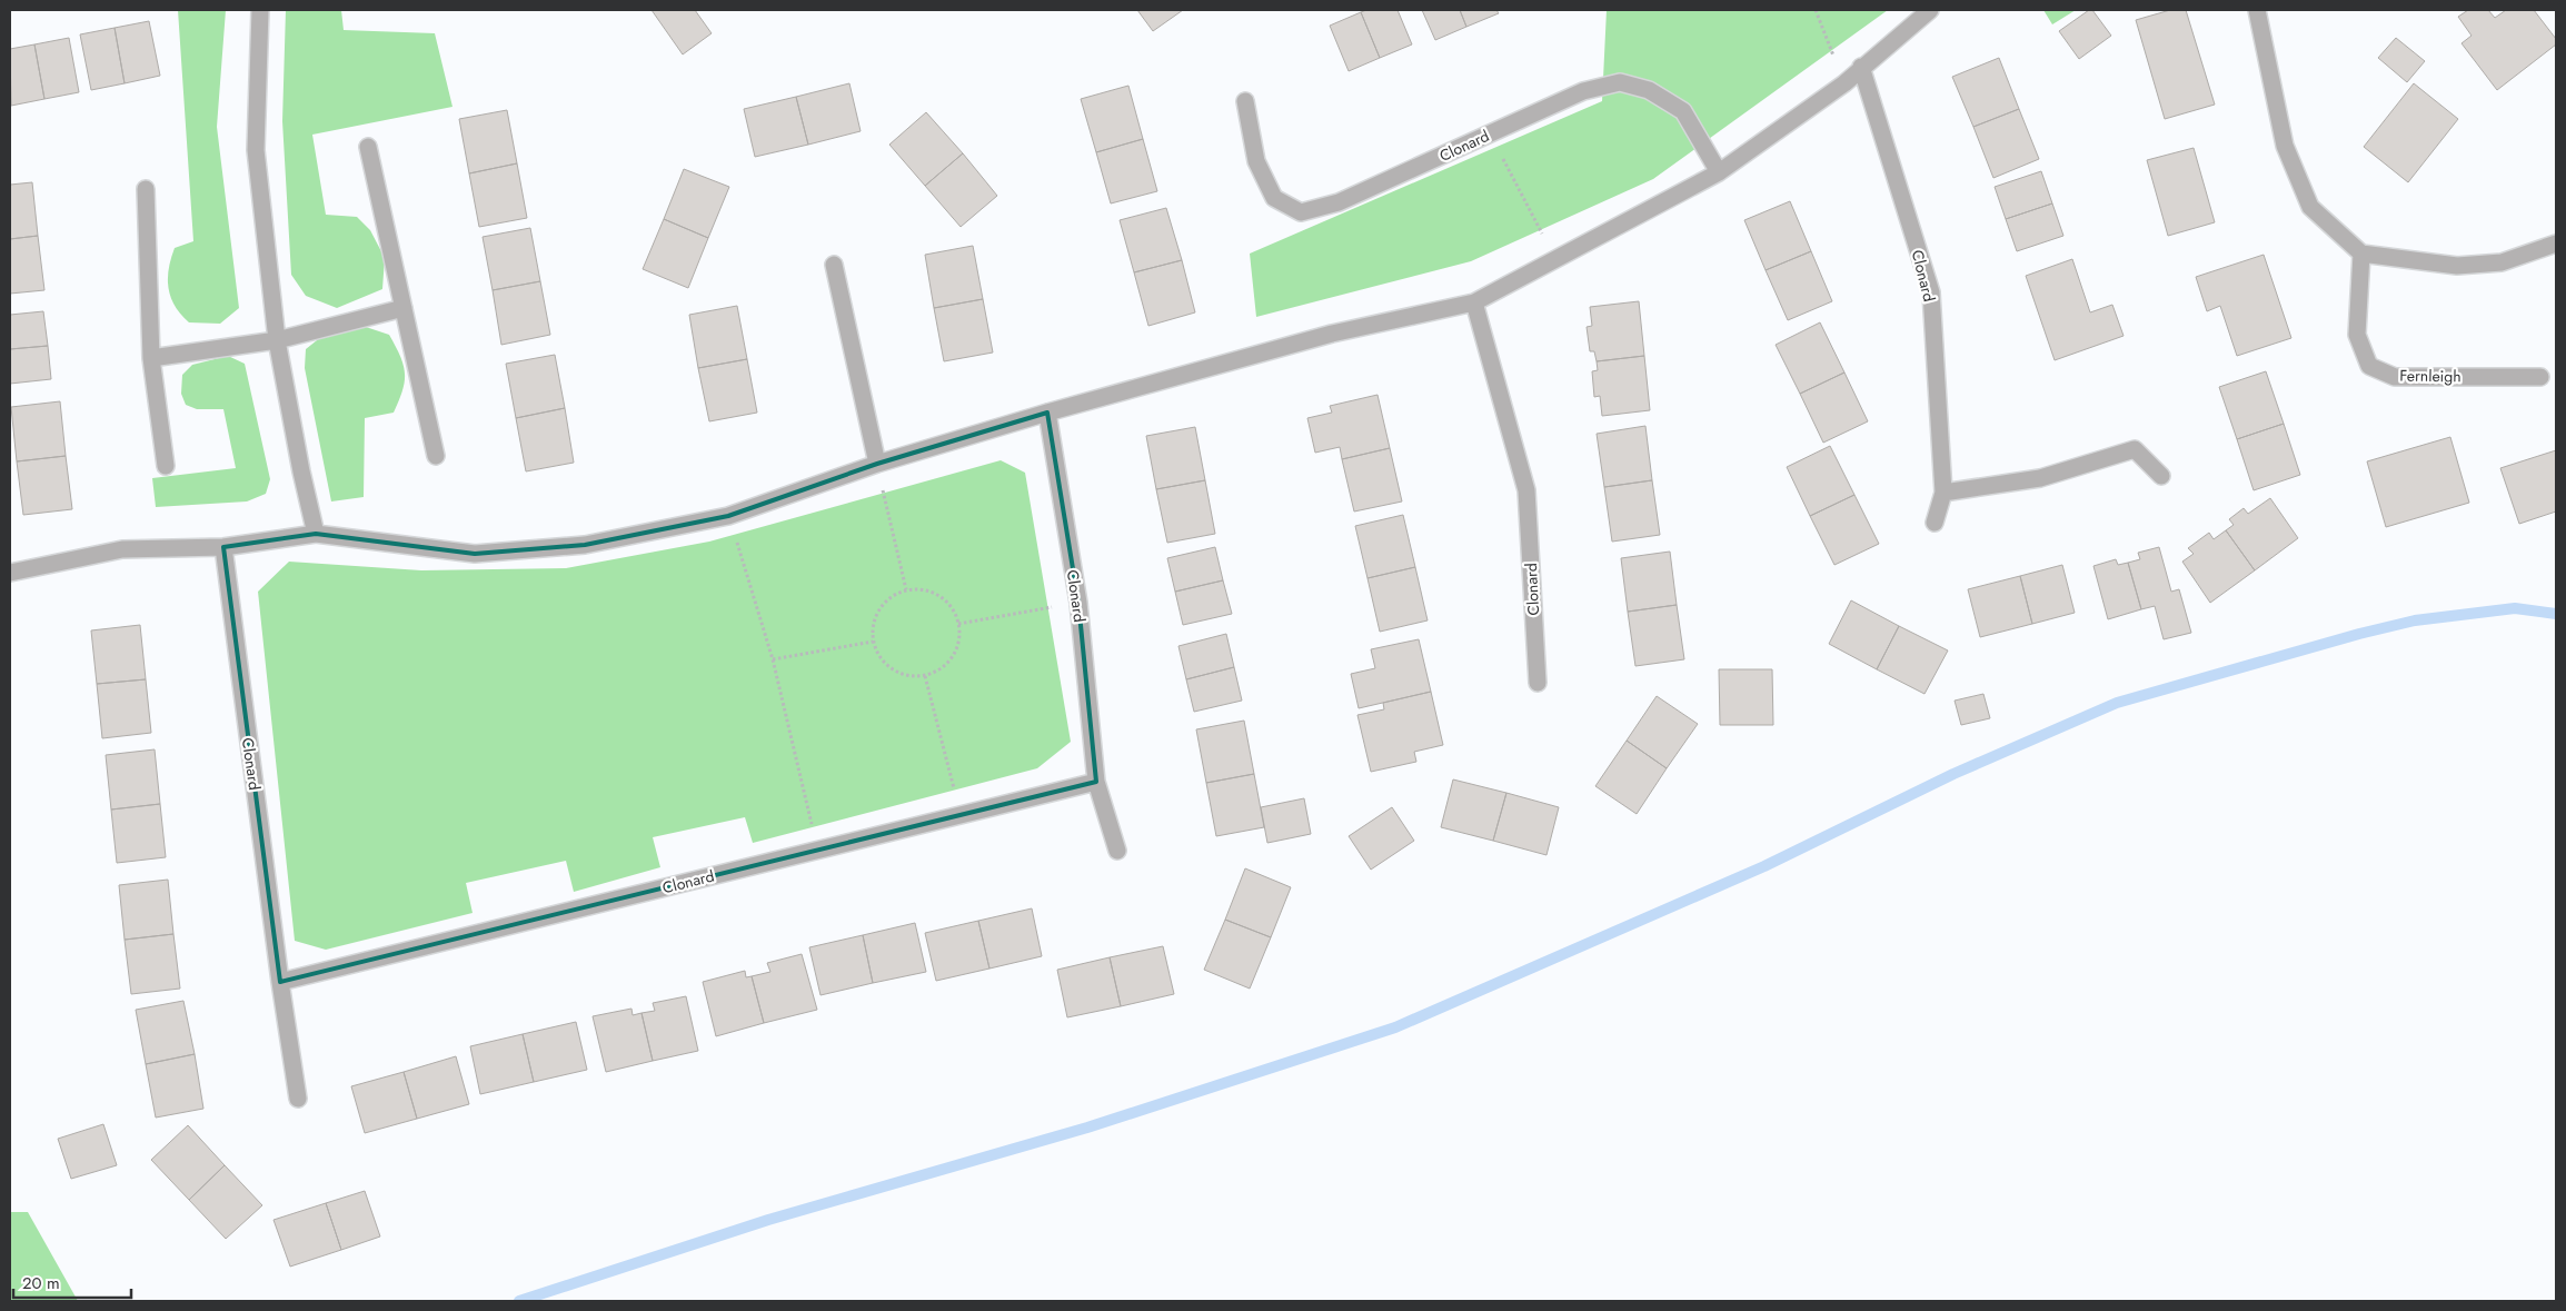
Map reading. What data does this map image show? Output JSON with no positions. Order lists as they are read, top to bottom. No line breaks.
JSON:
{"streets":{"street":["Clonard","Fernleigh"]},"scale_bar":"20 m"}
